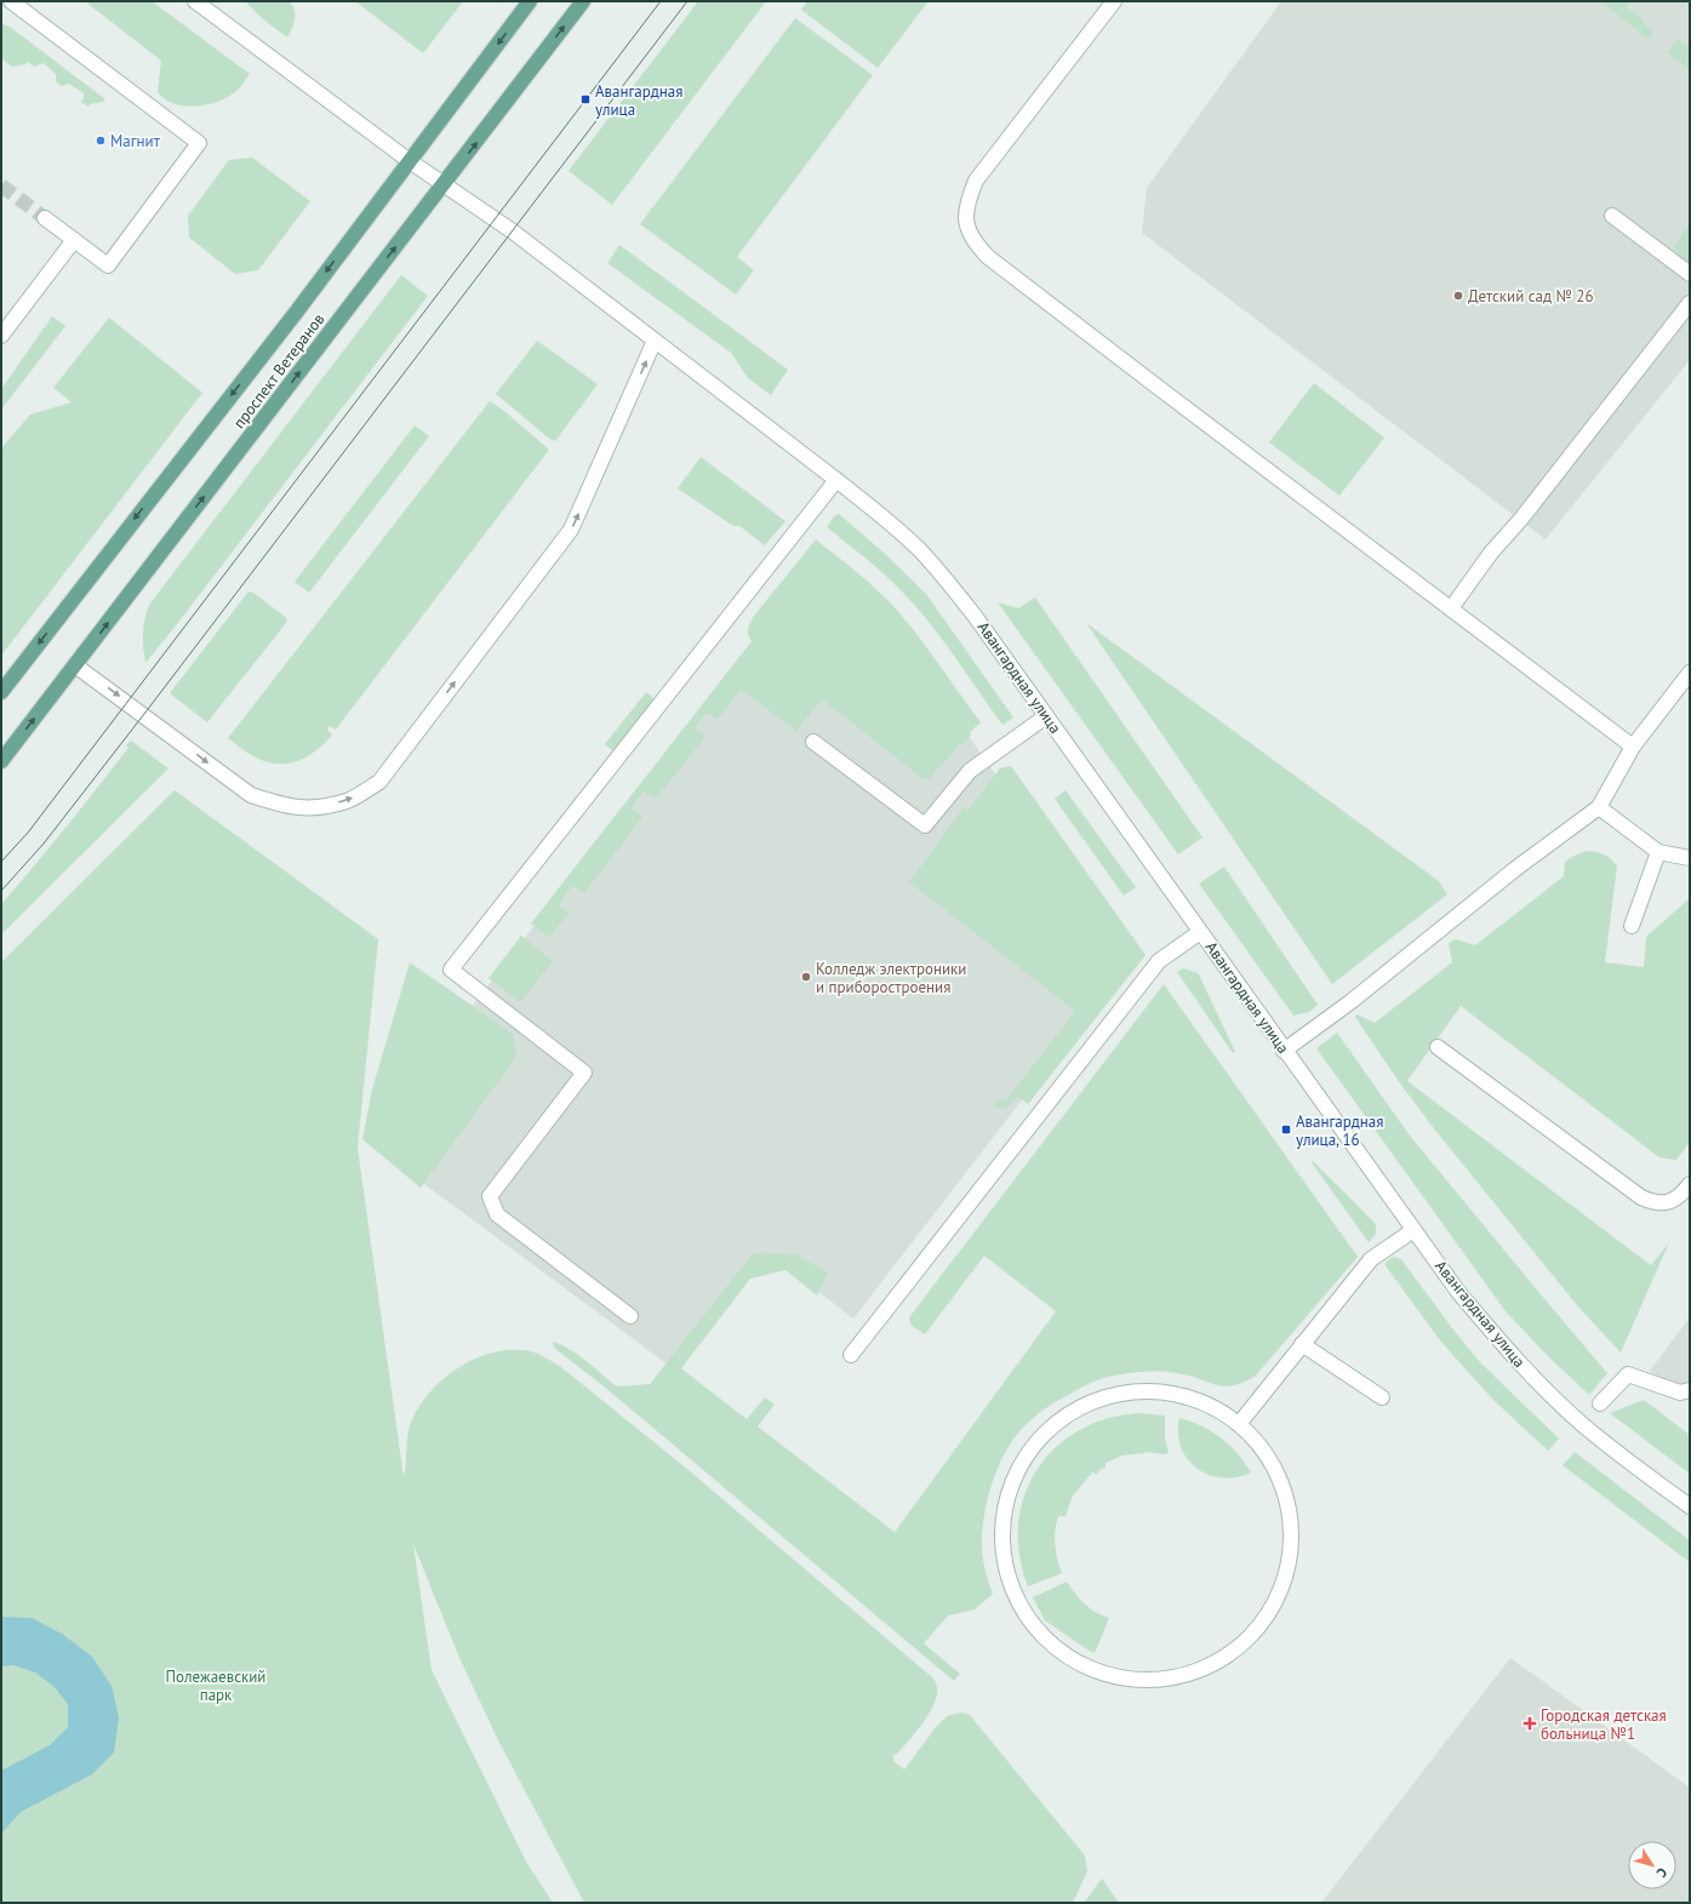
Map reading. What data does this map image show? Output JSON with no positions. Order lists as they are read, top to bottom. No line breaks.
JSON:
{"streets":{"main road":["проспект Ветеранов"],"street":["Авангардная улица"]},"crossings":[["проспект Ветеранов","Авангардная улица"]],"parks":["Полежаевский парк"],"places":{"transit":["Авангардная улица","Авангардная улица, 16"],"other":["Магнит","Детский сад № 26","Колледж электроники и приборостроения"],"health":["Городская детская больница №1"]},"north":"bottom right"}
